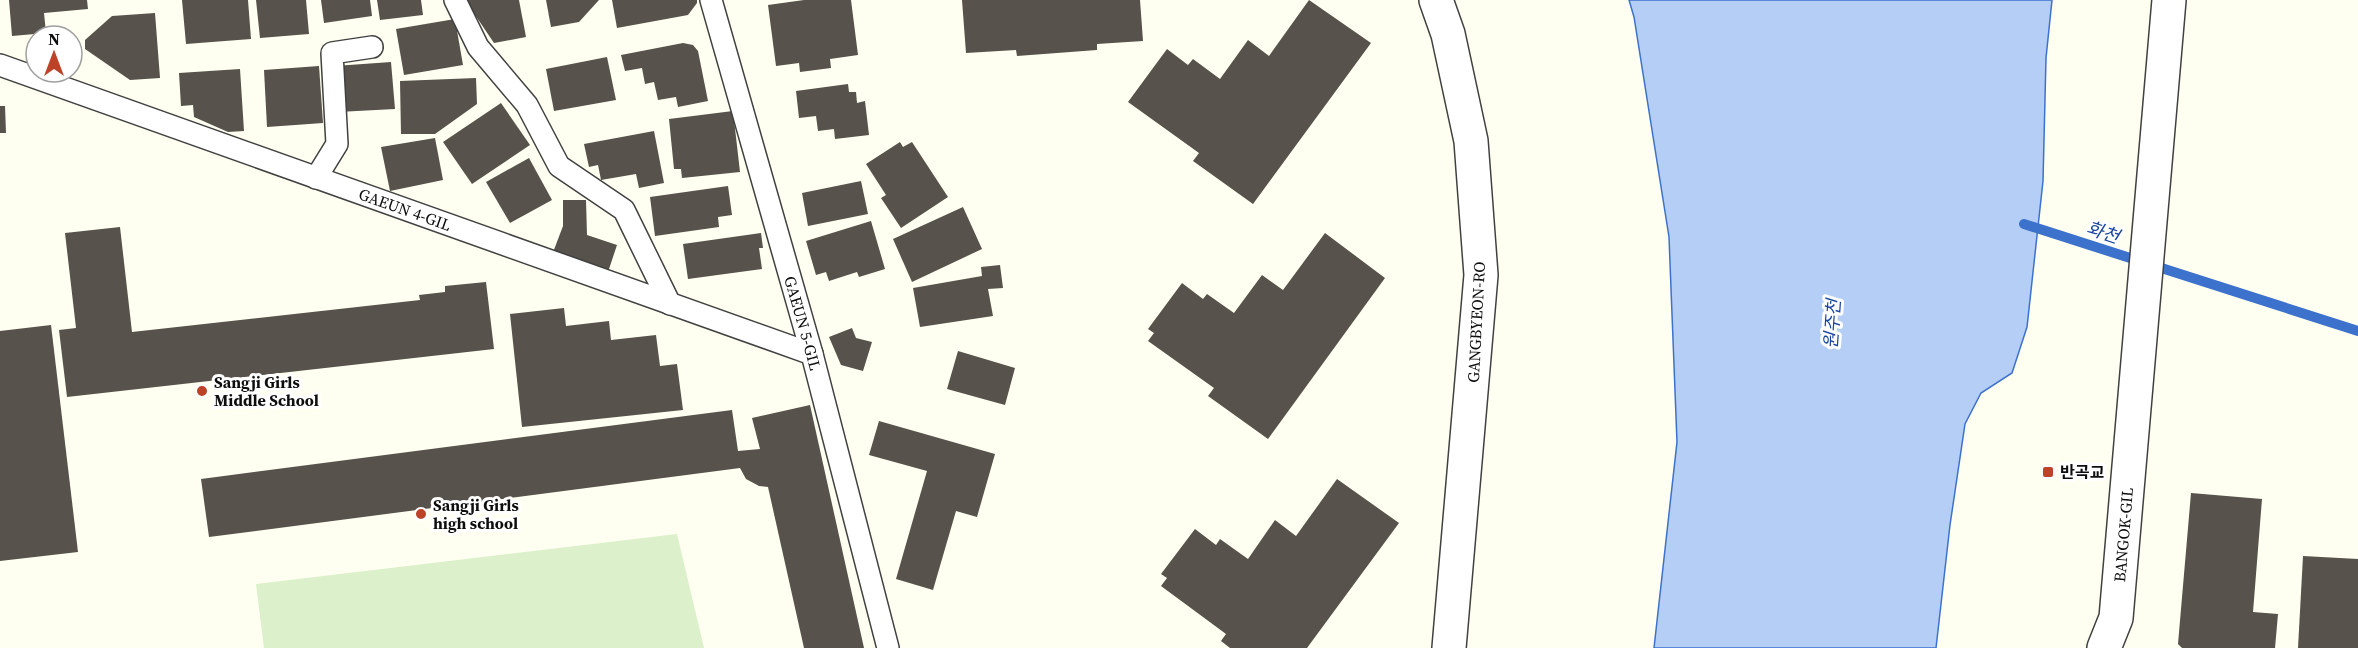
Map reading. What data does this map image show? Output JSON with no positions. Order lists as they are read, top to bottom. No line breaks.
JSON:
{"streets":{"street":["GANGBYEON-RO","BANGOK-GIL"],"lane":["GAEUN 4-GIL","GAEUN 5-GIL"]},"crossings":[["GAEUN 4-GIL","GAEUN 5-GIL"]],"water":["화천","원주천"],"places":{"other":["Sangji Girls Middle School","Sangji Girls high school"],"transit":["반곡교"]},"north":"top"}
